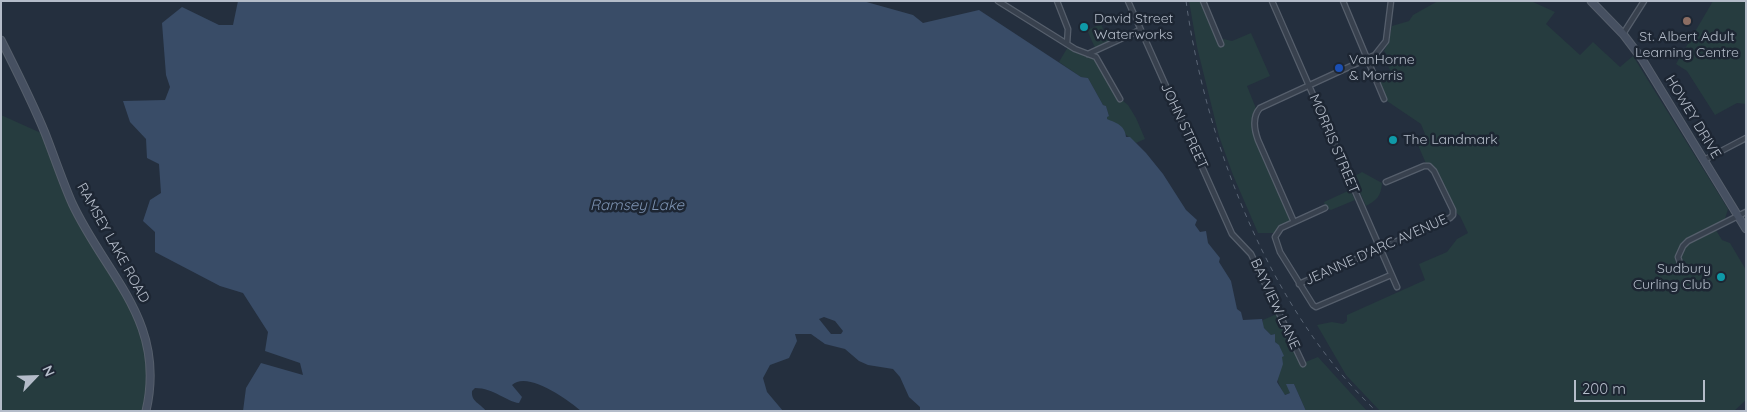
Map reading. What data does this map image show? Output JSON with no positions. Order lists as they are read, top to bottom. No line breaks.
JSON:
{"streets":{"street":["HOWEY DRIVE","JOHN STREET","MORRIS STREET","RAMSEY LAKE ROAD","JEANNE D'ARC AVENUE","BAYVIEW LANE"]},"crossings":[["JOHN STREET","BAYVIEW LANE"],["MORRIS STREET","JEANNE D'ARC AVENUE"]],"water":["Ramsey Lake"],"places":["St. Albert Adult Learning Centre","David Street Waterworks","VanHorne & Morris","The Landmark","Sudbury Curling Club"],"scale_bar":"200 m","north":"top right"}
